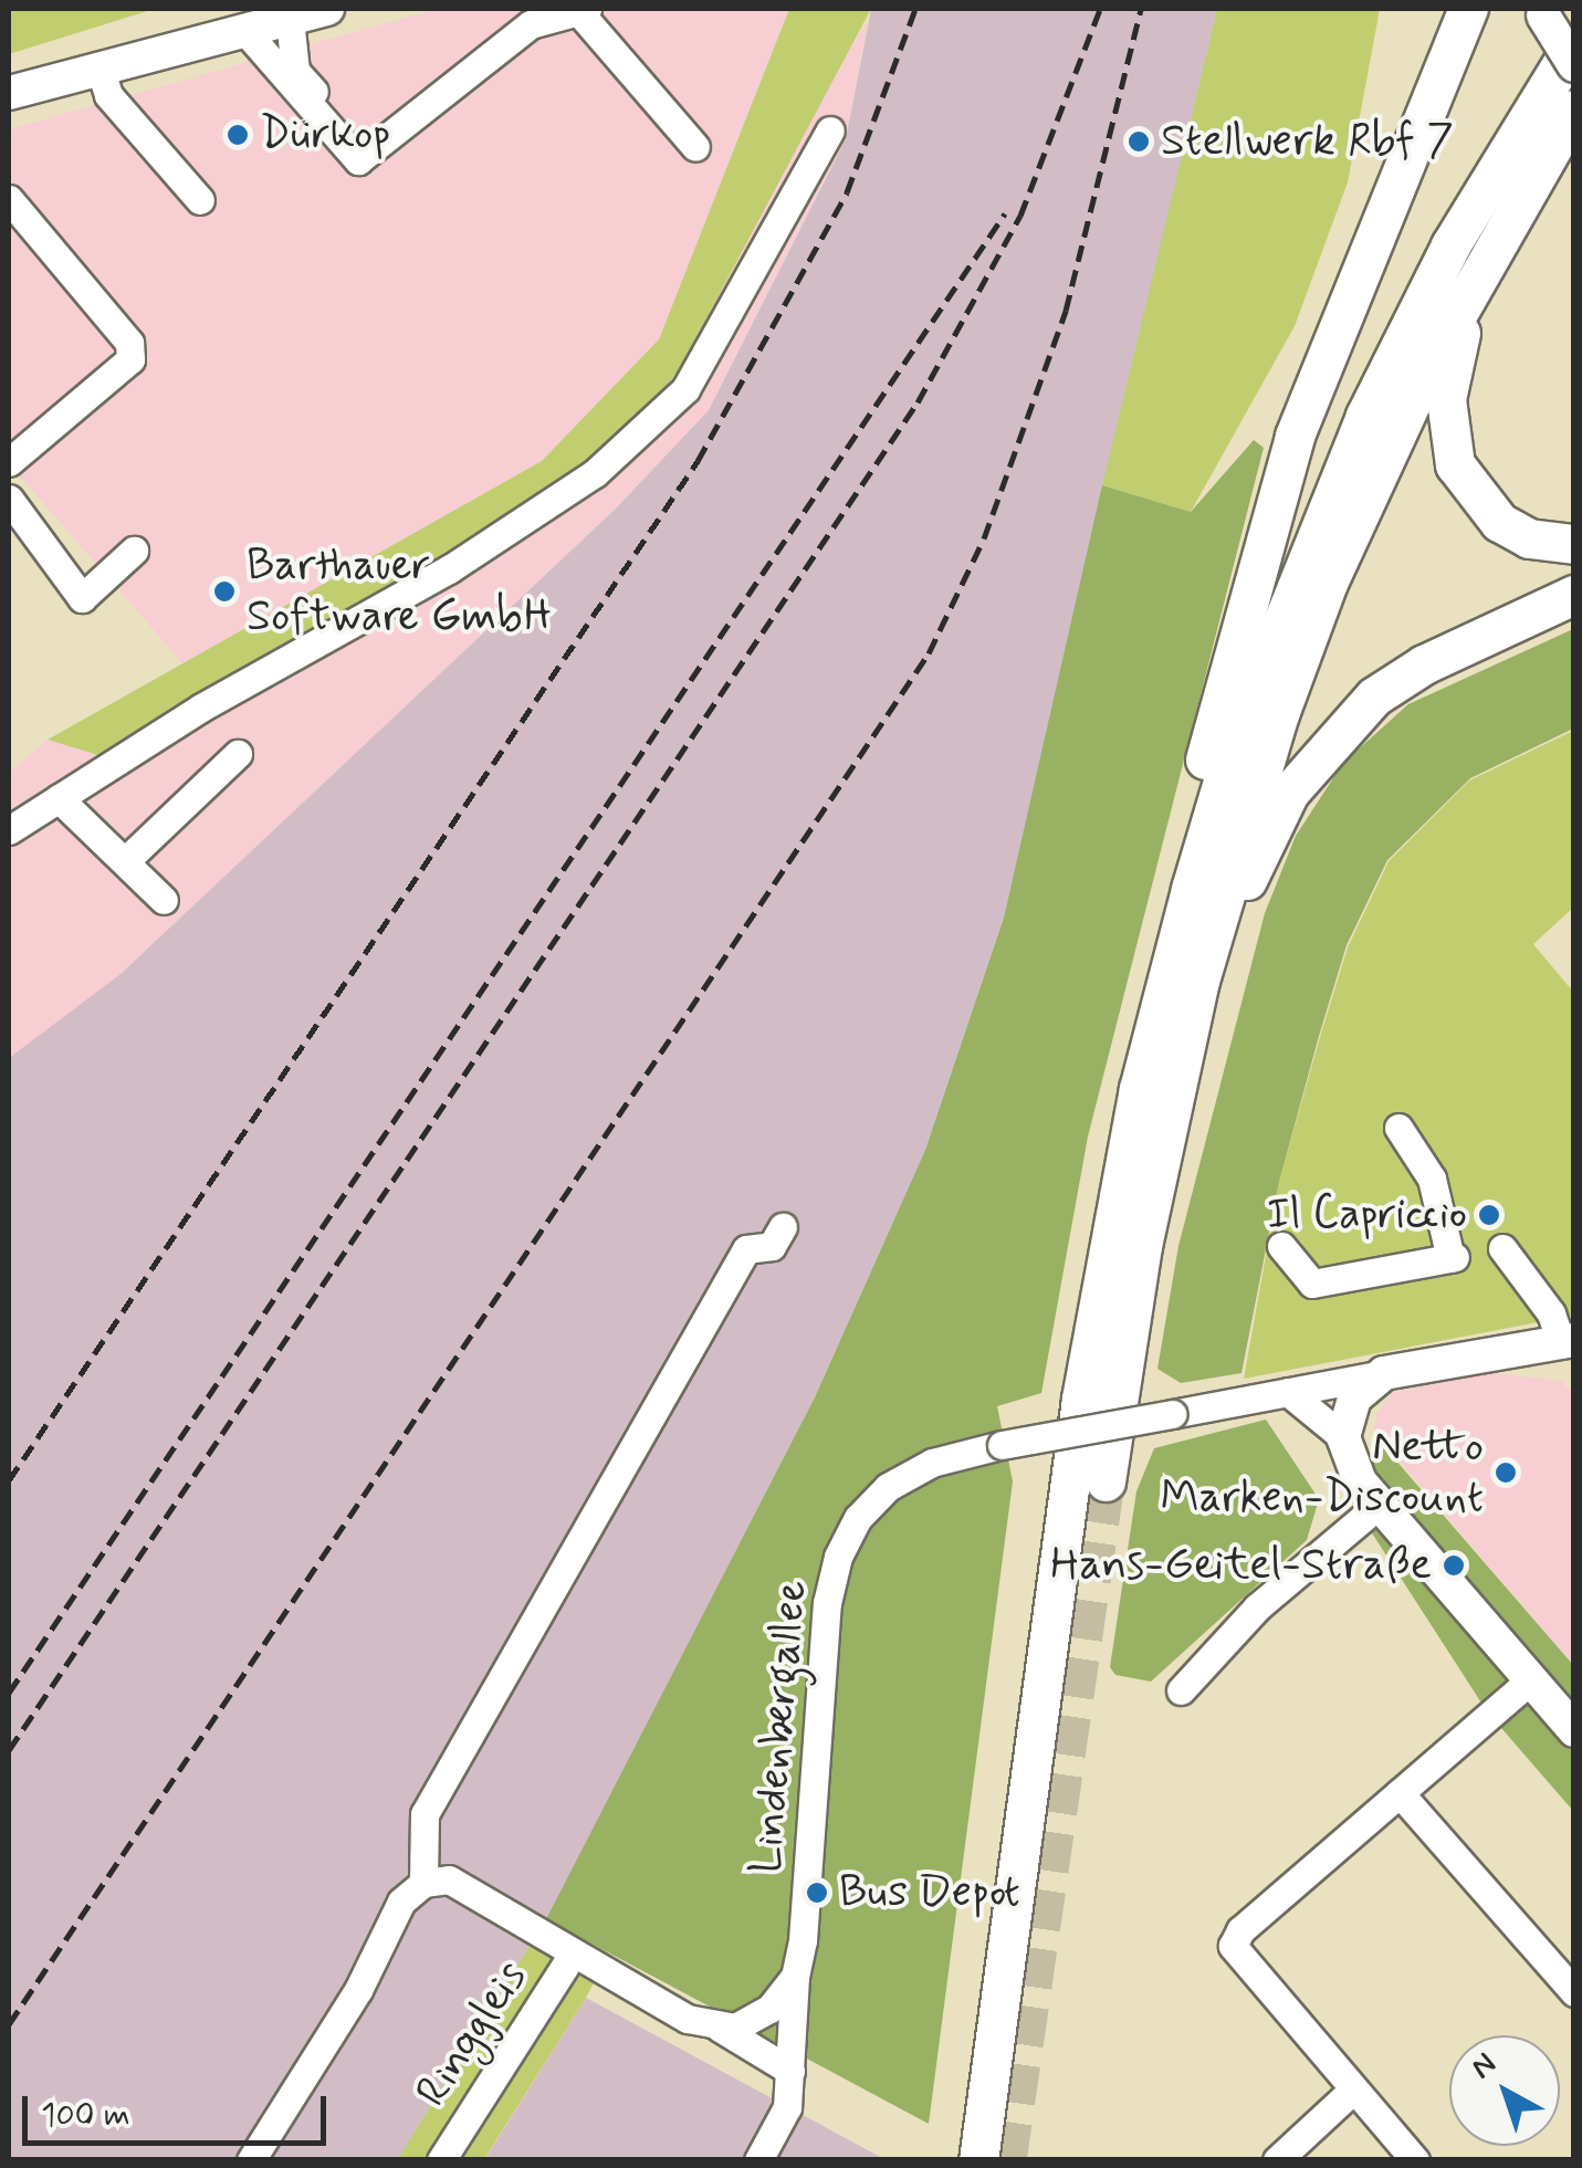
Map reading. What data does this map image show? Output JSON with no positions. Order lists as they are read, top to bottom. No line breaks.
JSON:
{"streets":{"street":["Lindenbergallee","Ringgleis"]},"places":["Dürkop","Stellwerk Rbf 7","Barthauer Software GmbH","Il Capriccio","Netto Marken-Discount","Hans-Geitel-Straße","Bus Depot"],"scale_bar":"100 m","north":"top left"}
